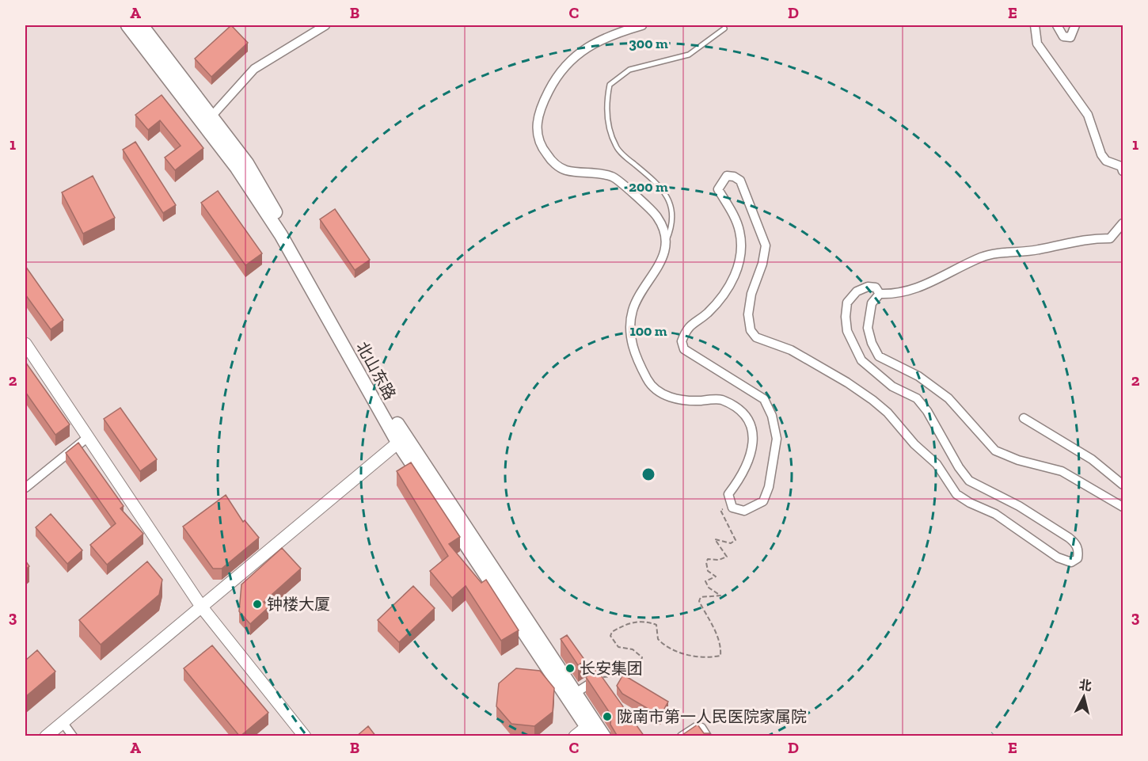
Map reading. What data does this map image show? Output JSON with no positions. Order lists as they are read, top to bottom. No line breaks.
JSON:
{"streets":{"main road":["北山东路"]},"places":["钟楼大厦","长安集团","陇南市第一人民医院家属院"],"north":"top","grid":{"columns":["A","B","C","D","E"],"rows":["1","2","3"]},"rings":["300 m","200 m","100 m"]}
